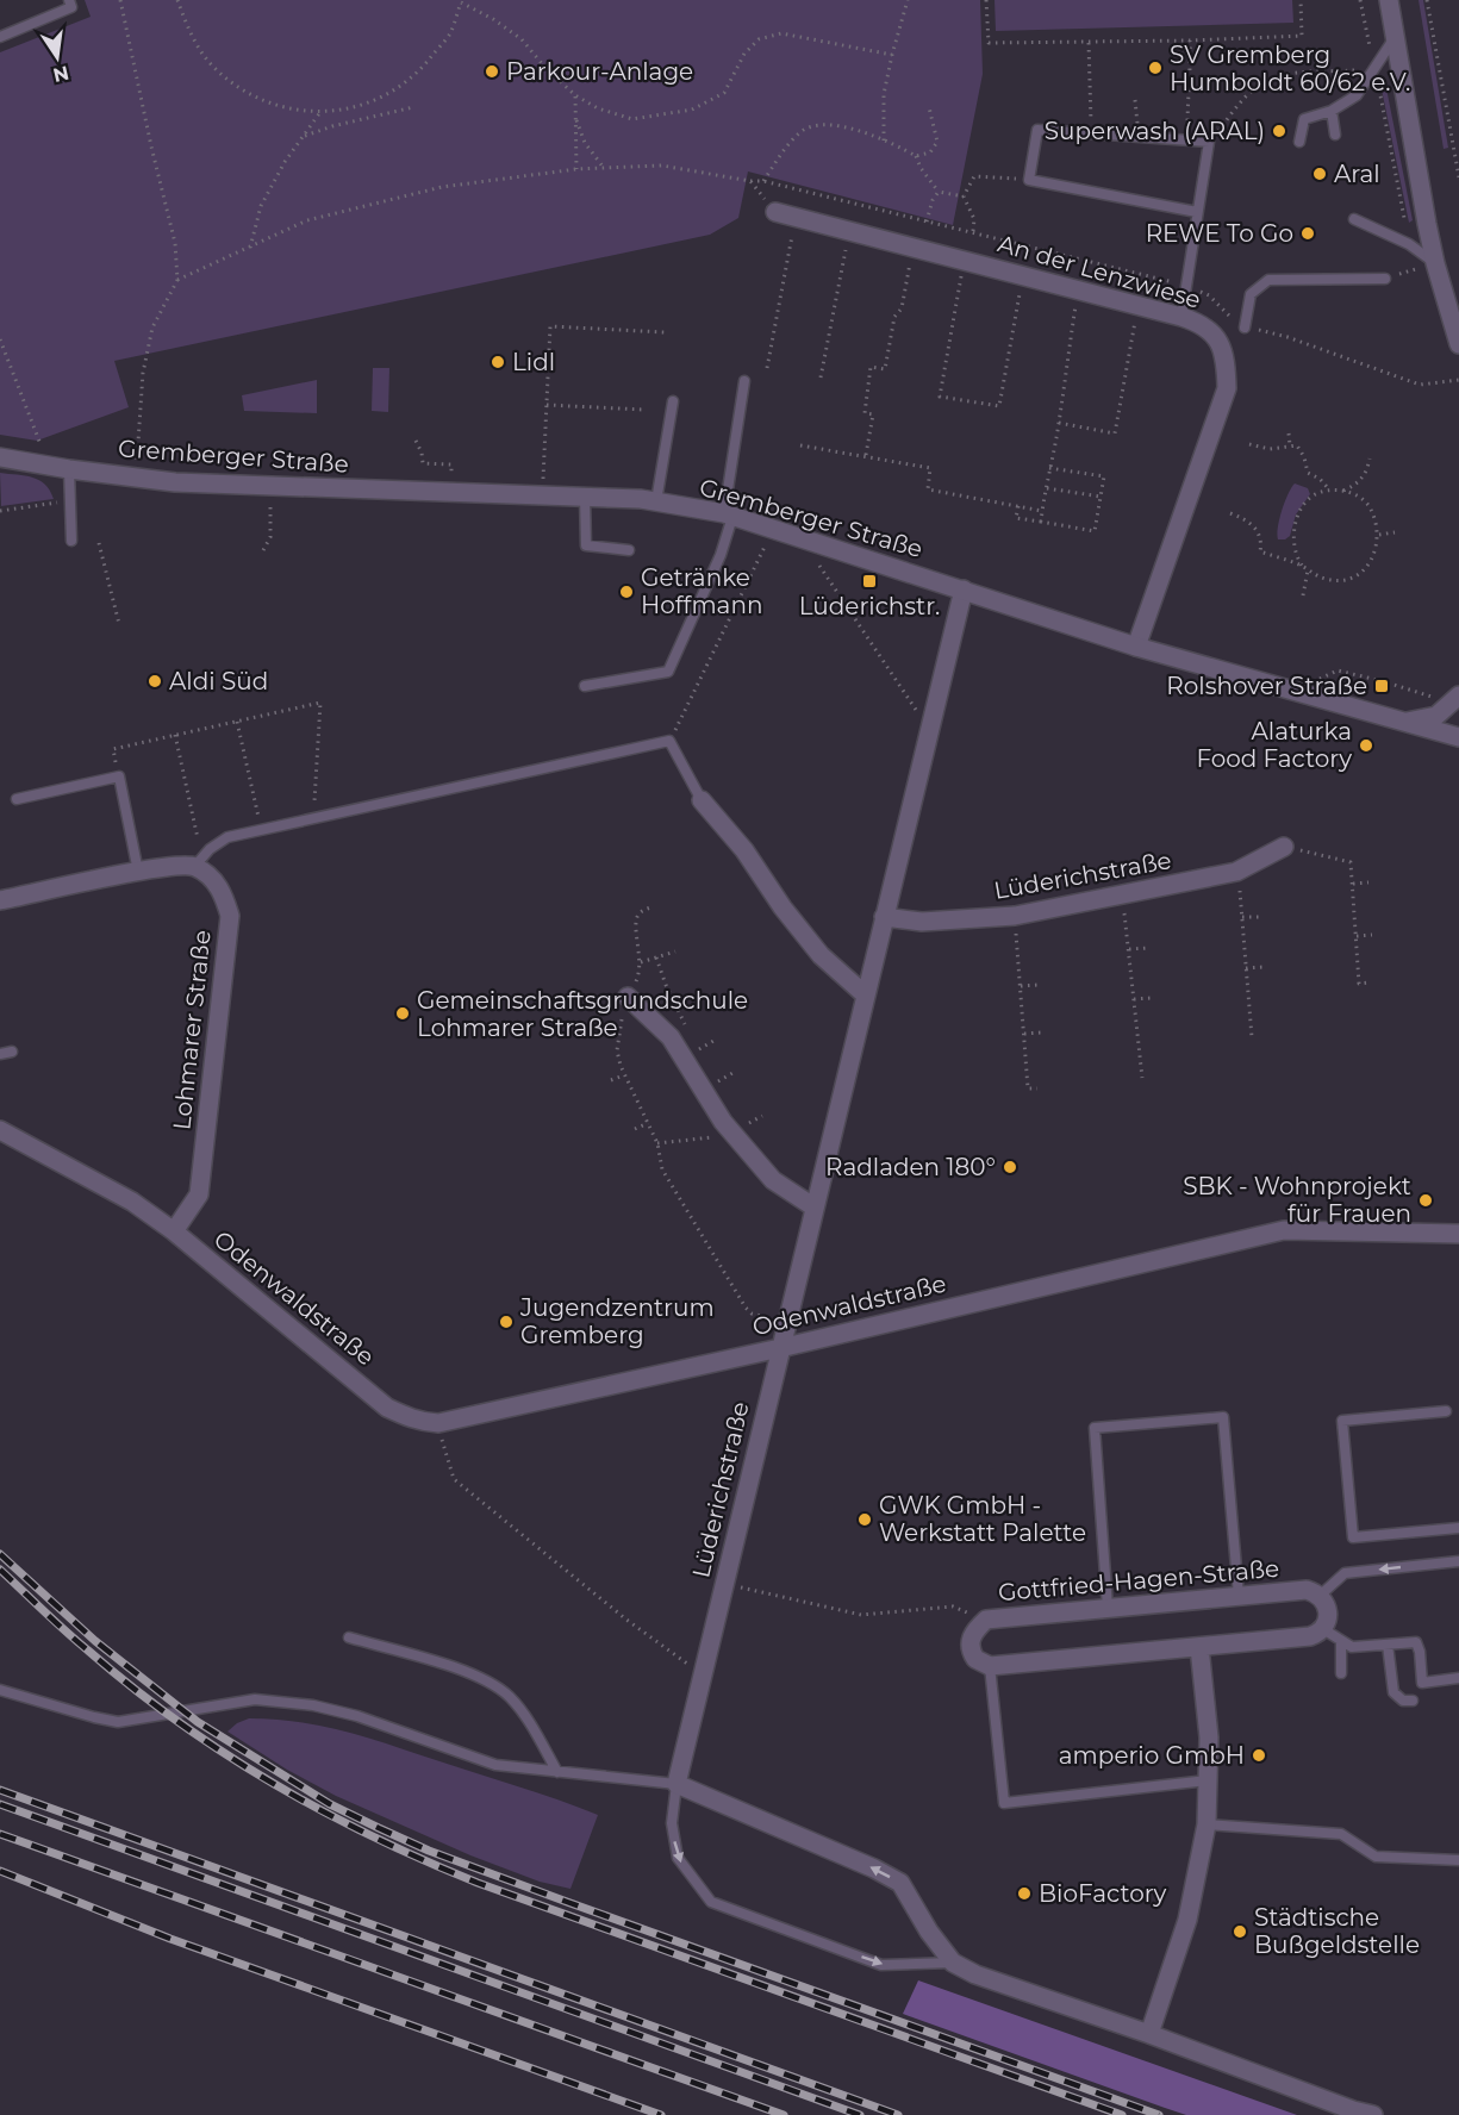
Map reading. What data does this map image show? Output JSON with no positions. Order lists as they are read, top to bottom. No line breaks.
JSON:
{"streets":{"street":["An der Lenzwiese","Gremberger Straße","Lüderichstraße","Lohmarer Straße","Odenwaldstraße","Gottfried-Hagen-Straße"]},"crossings":[["An der Lenzwiese","Gremberger Straße"],["Gremberger Straße","Lüderichstraße"],["Lüderichstraße","Odenwaldstraße"],["Lohmarer Straße","Odenwaldstraße"]],"places":{"other":["SV Gremberg Humboldt 60/62 e.V.","Parkour-Anlage","Superwash (ARAL)","Aral","REWE To Go","Lidl","Getränke Hoffmann","Aldi Süd","Alaturka Food Factory","Gemeinschaftsgrundschule Lohmarer Straße","Radladen 180°","SBK - Wohnprojekt für Frauen","Jugendzentrum Gremberg","GWK GmbH - Werkstatt Palette","amperio GmbH","BioFactory","Städtische Bußgeldstelle"],"transit":["Lüderichstr.","Rolshover Straße"]},"north":"bottom"}
